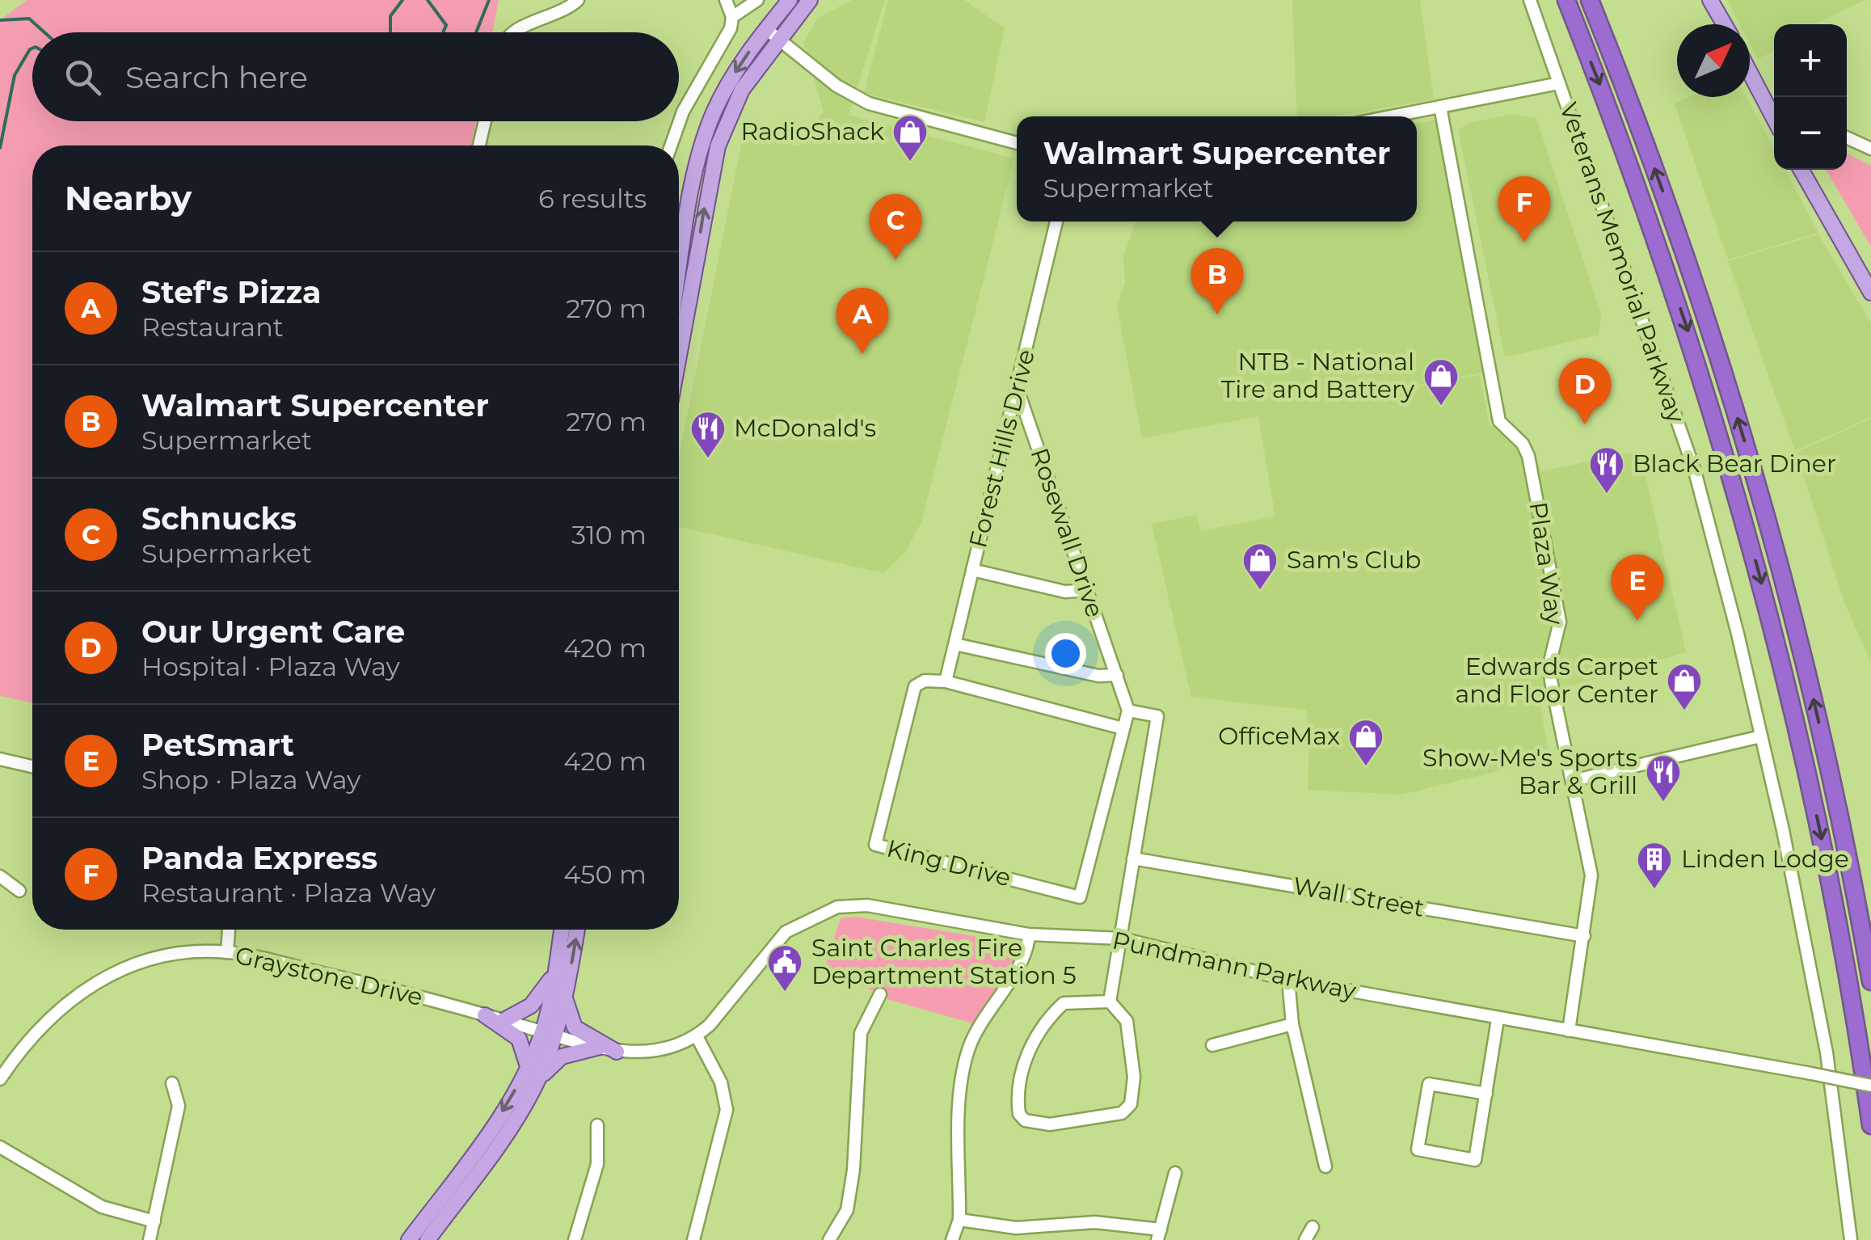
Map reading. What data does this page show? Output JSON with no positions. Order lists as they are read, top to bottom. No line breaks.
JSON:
{"streets":{"street":["Veterans Memorial Parkway","Forest Hills Drive","Rosewall Drive","Plaza Way","King Drive","Wall Street","Pundmann Parkway","Graystone Drive"]},"crossings":[["Forest Hills Drive","Rosewall Drive"],["Forest Hills Drive","King Drive"],["Plaza Way","Wall Street"],["Plaza Way","Pundmann Parkway"],["Pundmann Parkway","Graystone Drive"]],"places":{"shop":["RadioShack","NTB - National Tire and Battery","Sam's Club","Edwards Carpet and Floor Center","OfficeMax"],"restaurant":["McDonald's","Black Bear Diner","Show-Me's Sports Bar & Grill"],"building":["Linden Lodge"],"public building":["Saint Charles Fire Department Station 5"]},"north":"top right","page":{"map_buttons":["+","−"],"search":"Search here","popup":["Walmart Supercenter","Supermarket"],"heading":["Nearby","6 results"],"pins":["F","C","B","A","D","E"],"list":[{"mark":"A","name":"Stef's Pizza","note":"Restaurant","value":"270 m"},{"mark":"B","name":"Walmart Supercenter","note":"Supermarket","value":"270 m"},{"mark":"C","name":"Schnucks","note":"Supermarket","value":"310 m"},{"mark":"D","name":"Our Urgent Care","note":"Hospital · Plaza Way","value":"420 m"},{"mark":"E","name":"PetSmart","note":"Shop · Plaza Way","value":"420 m"},{"mark":"F","name":"Panda Express","note":"Restaurant · Plaza Way","value":"450 m"}]}}
